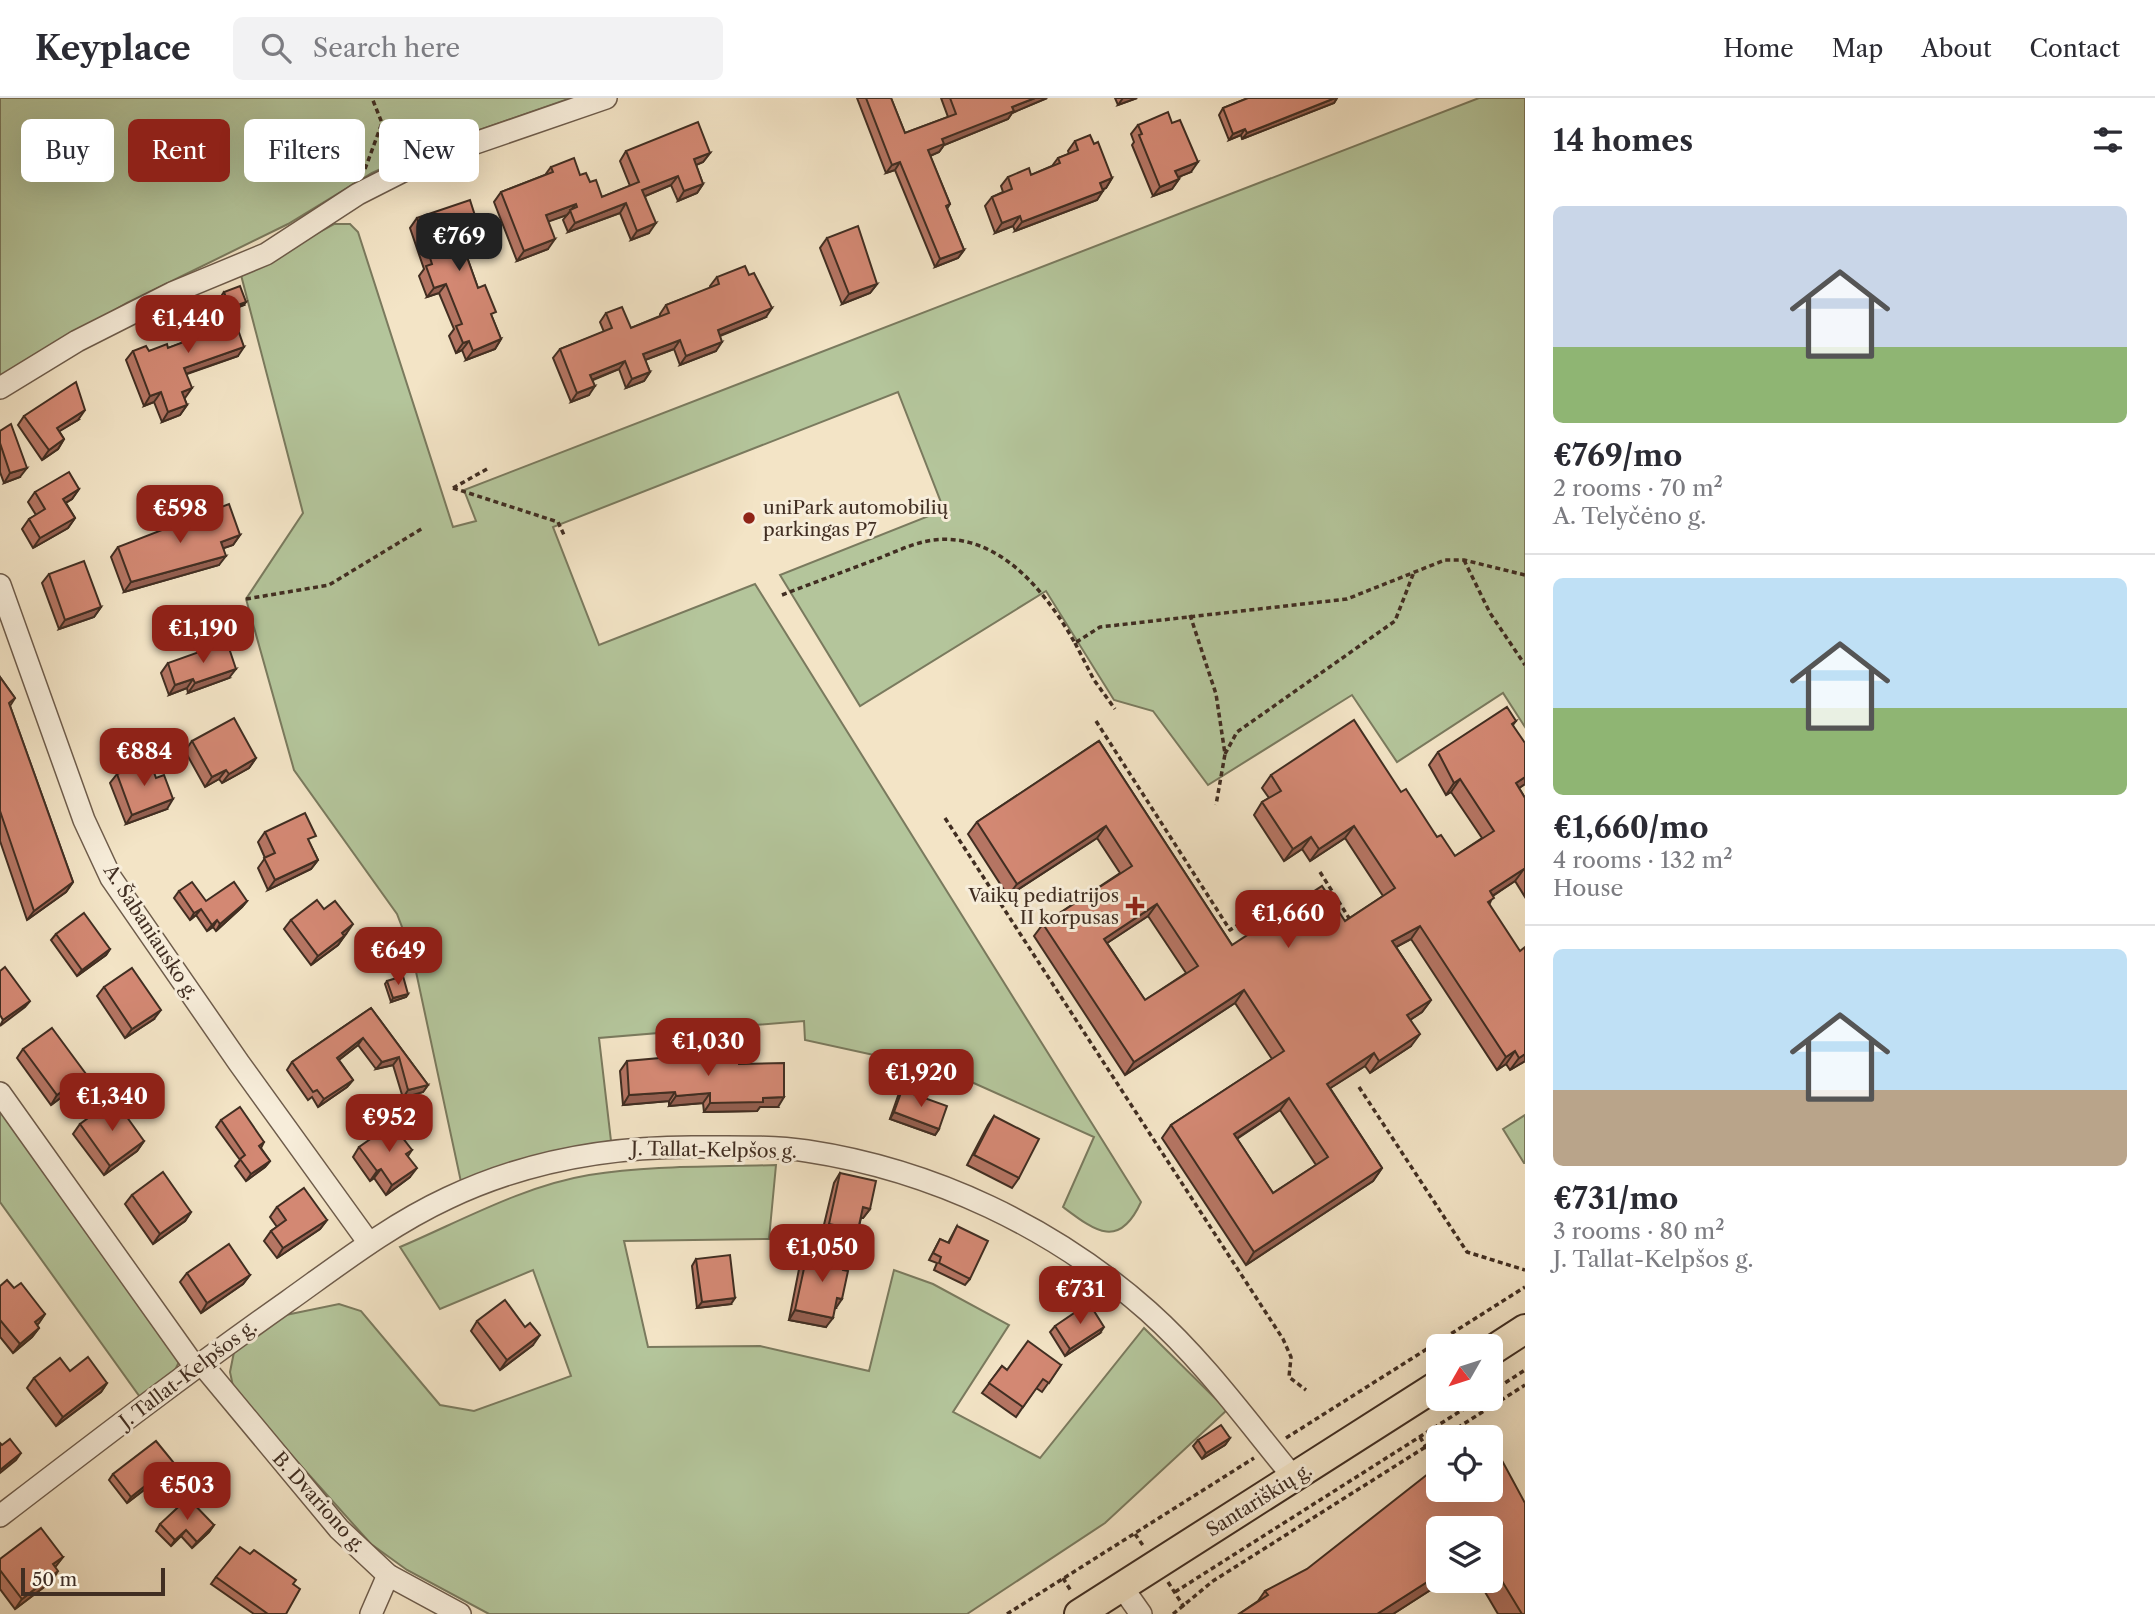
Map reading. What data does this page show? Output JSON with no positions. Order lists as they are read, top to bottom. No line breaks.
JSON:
{"streets":{"main road":["Santariškių g."],"street":["A. Šabaniausko g.","J. Tallat-Kelpšos g.","B. Dvariono g."]},"crossings":[["A. Šabaniausko g.","J. Tallat-Kelpšos g."],["J. Tallat-Kelpšos g.","Santariškių g."],["J. Tallat-Kelpšos g.","B. Dvariono g."]],"places":{"other":["uniPark automobilių parkingas P7"],"health":["Vaikų pediatrijos II korpusas"]},"scale_bar":"50 m","north":"bottom left","page":{"header":"Keyplace","search":"Search here","nav":["Home","Map","About","Contact"],"heading":"14 homes","chip":["Buy","Rent","Filters","New"],"list":[{"name":"€769/mo","note":"2 rooms · 70 m² · A. Telyčėno g."},{"name":"€1,660/mo","note":"4 rooms · 132 m² · House"},{"name":"€731/mo","note":"3 rooms · 80 m² · J. Tallat-Kelpšos g."}],"price":["€769","€1,440","€598","€1,190","€884","€1,660","€649","€1,030","€1,920","€1,340","€952","€1,050","€731","€503"],"scale":"50 m"}}
